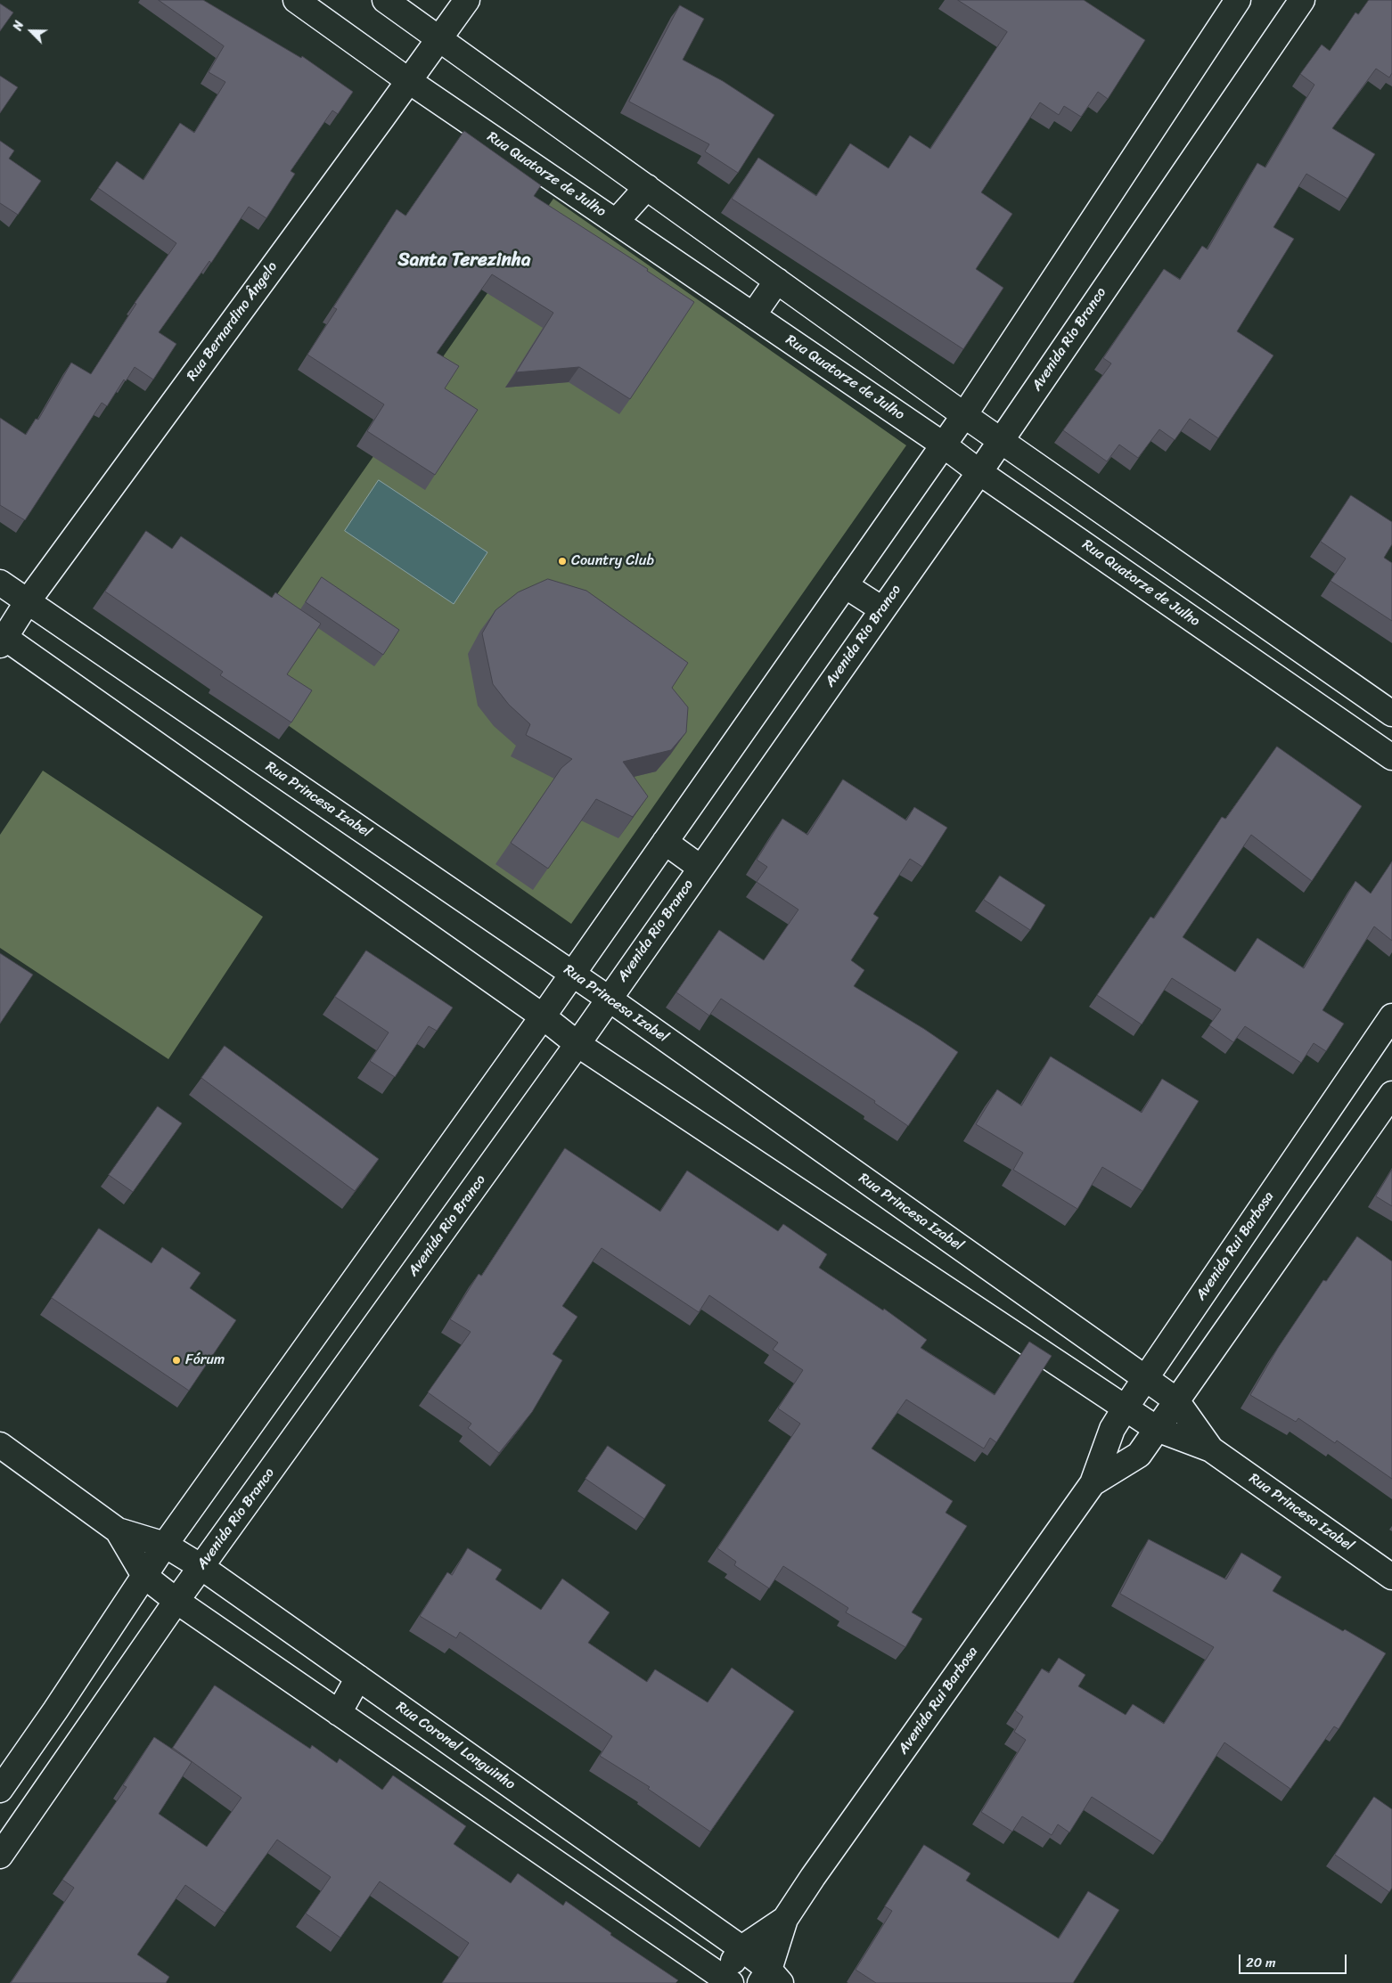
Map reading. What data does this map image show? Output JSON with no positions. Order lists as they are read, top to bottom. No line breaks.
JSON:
{"streets":{"street":["Rua Quatorze de Julho","Rua Bernardino Ângelo","Avenida Rio Branco","Rua Princesa Izabel","Avenida Rui Barbosa","Rua Coronel Longuinho"]},"crossings":[["Rua Quatorze de Julho","Rua Bernardino Ângelo"],["Rua Quatorze de Julho","Avenida Rio Branco"],["Rua Bernardino Ângelo","Rua Princesa Izabel"],["Avenida Rio Branco","Rua Princesa Izabel"],["Avenida Rio Branco","Rua Coronel Longuinho"],["Rua Princesa Izabel","Avenida Rui Barbosa"],["Avenida Rui Barbosa","Rua Coronel Longuinho"]],"districts":["Santa Terezinha"],"places":["Country Club","Fórum"],"scale_bar":"20 m","north":"top left"}
